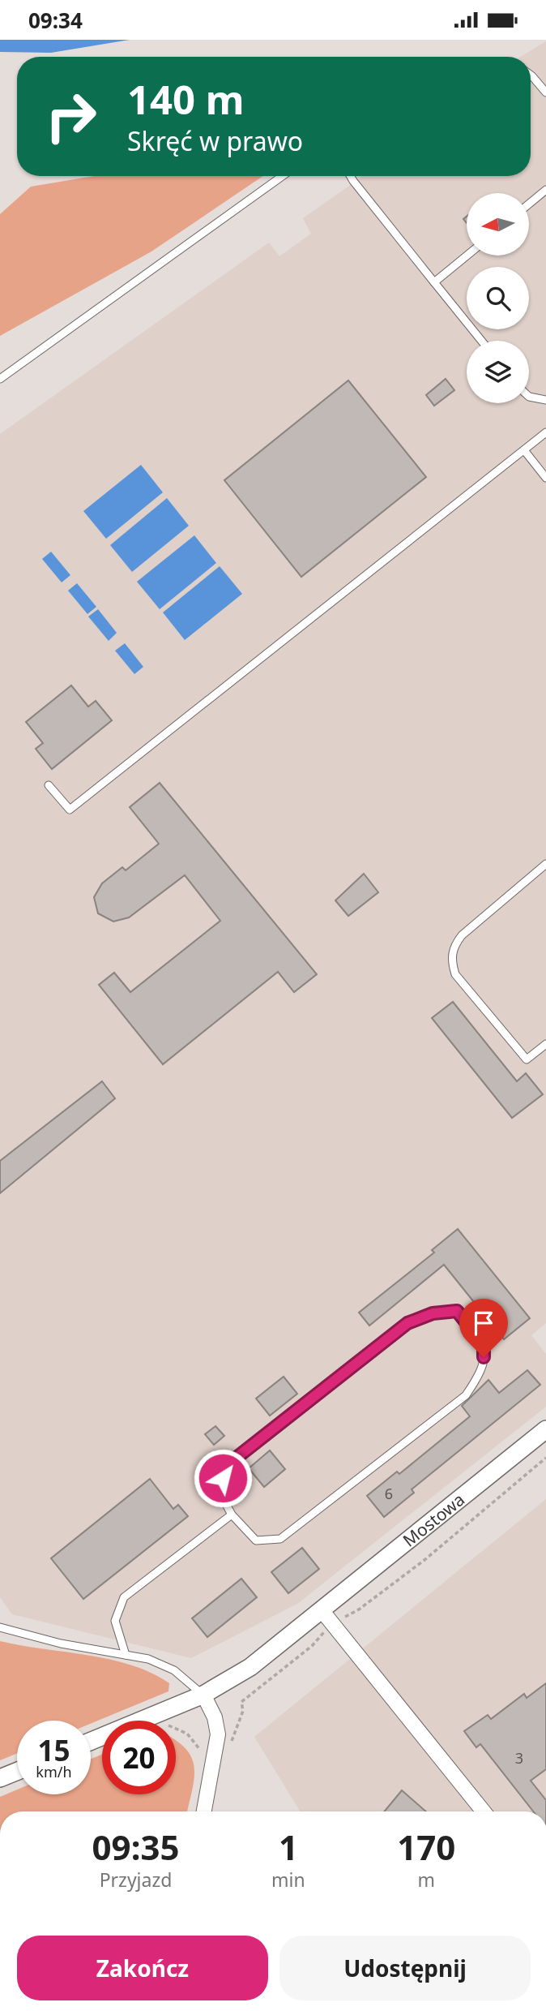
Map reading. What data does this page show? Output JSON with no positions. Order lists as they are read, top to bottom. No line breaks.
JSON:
{"streets":{"street":["Mostowa"]},"house_numbers":["6","3"],"north":"left","page":{"status":"09:34","turn":["140 m","Skręć w prawo"],"speed":"15 km/h","limit":"20","eta":["09:35","Przyjazd","1","min","170","m"],"buttons":["Zakończ","Udostępnij"]}}
